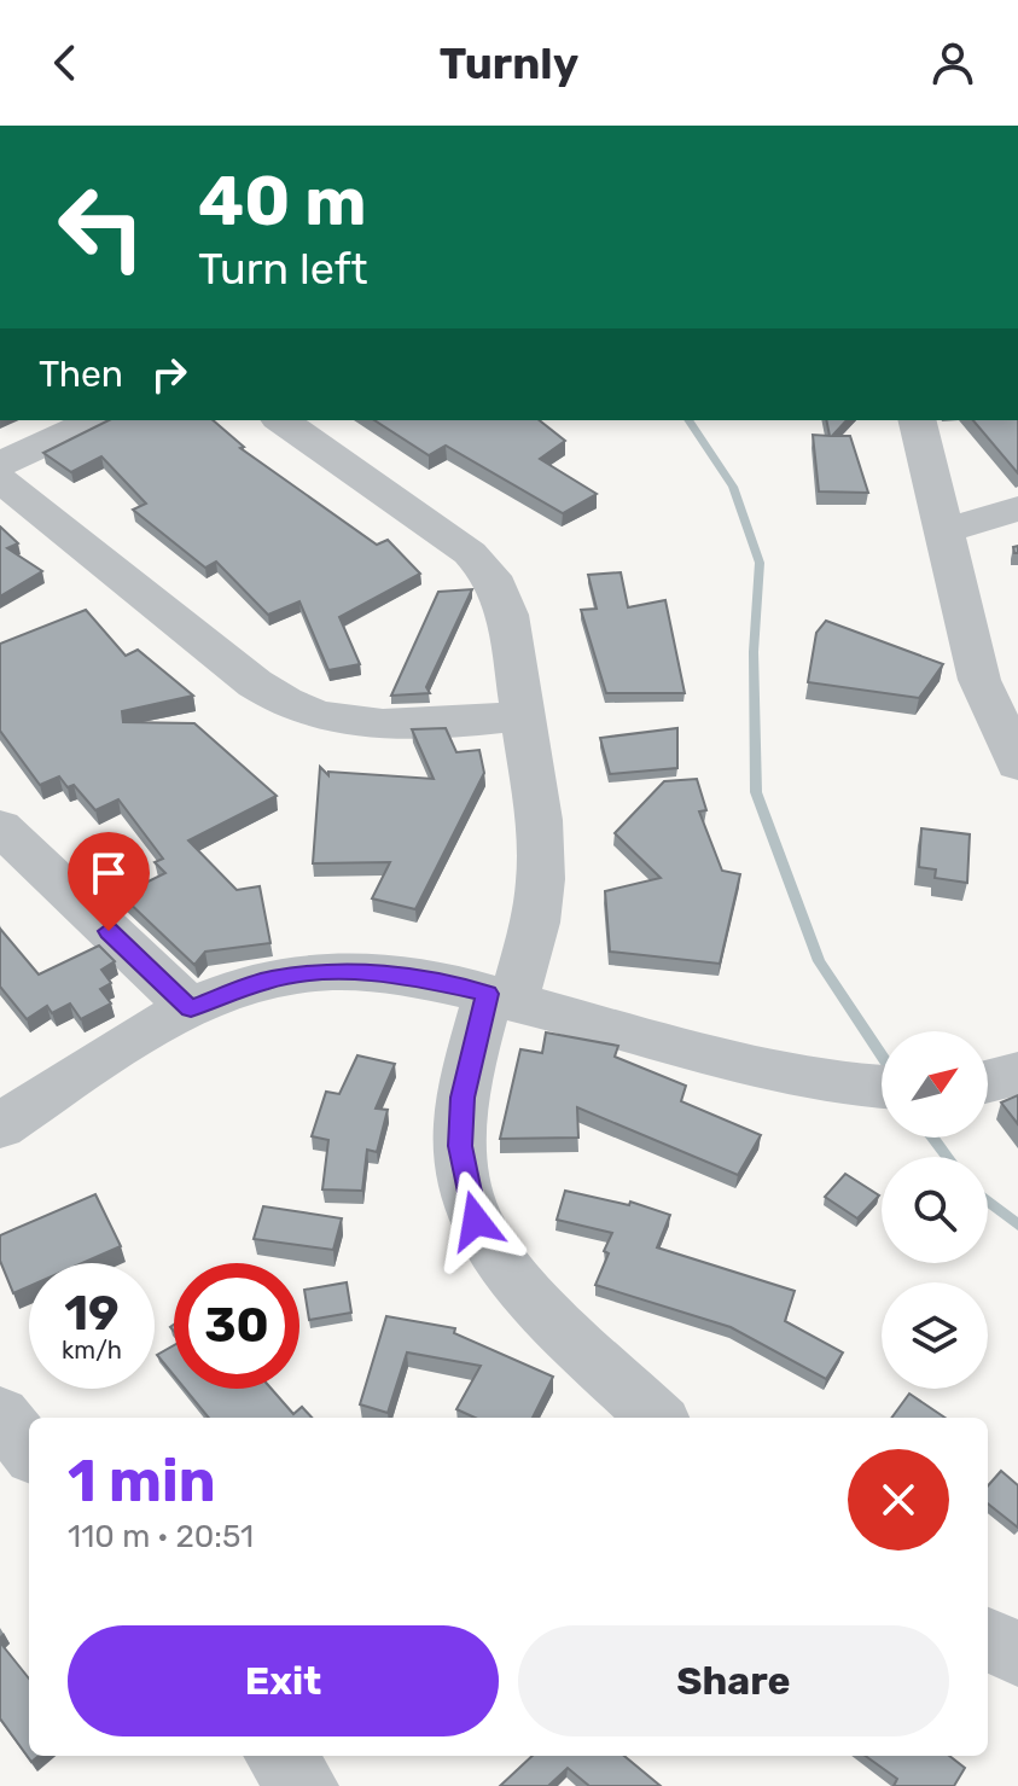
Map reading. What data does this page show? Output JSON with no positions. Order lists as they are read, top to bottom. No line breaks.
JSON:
{"north":"top right","page":{"header":"Turnly","turn":["40 m","Turn left"],"then":"Then","speed":"19 km/h","limit":"30","heading":["1 min","110 m · 20:51"],"buttons":["Exit","Share"]}}
